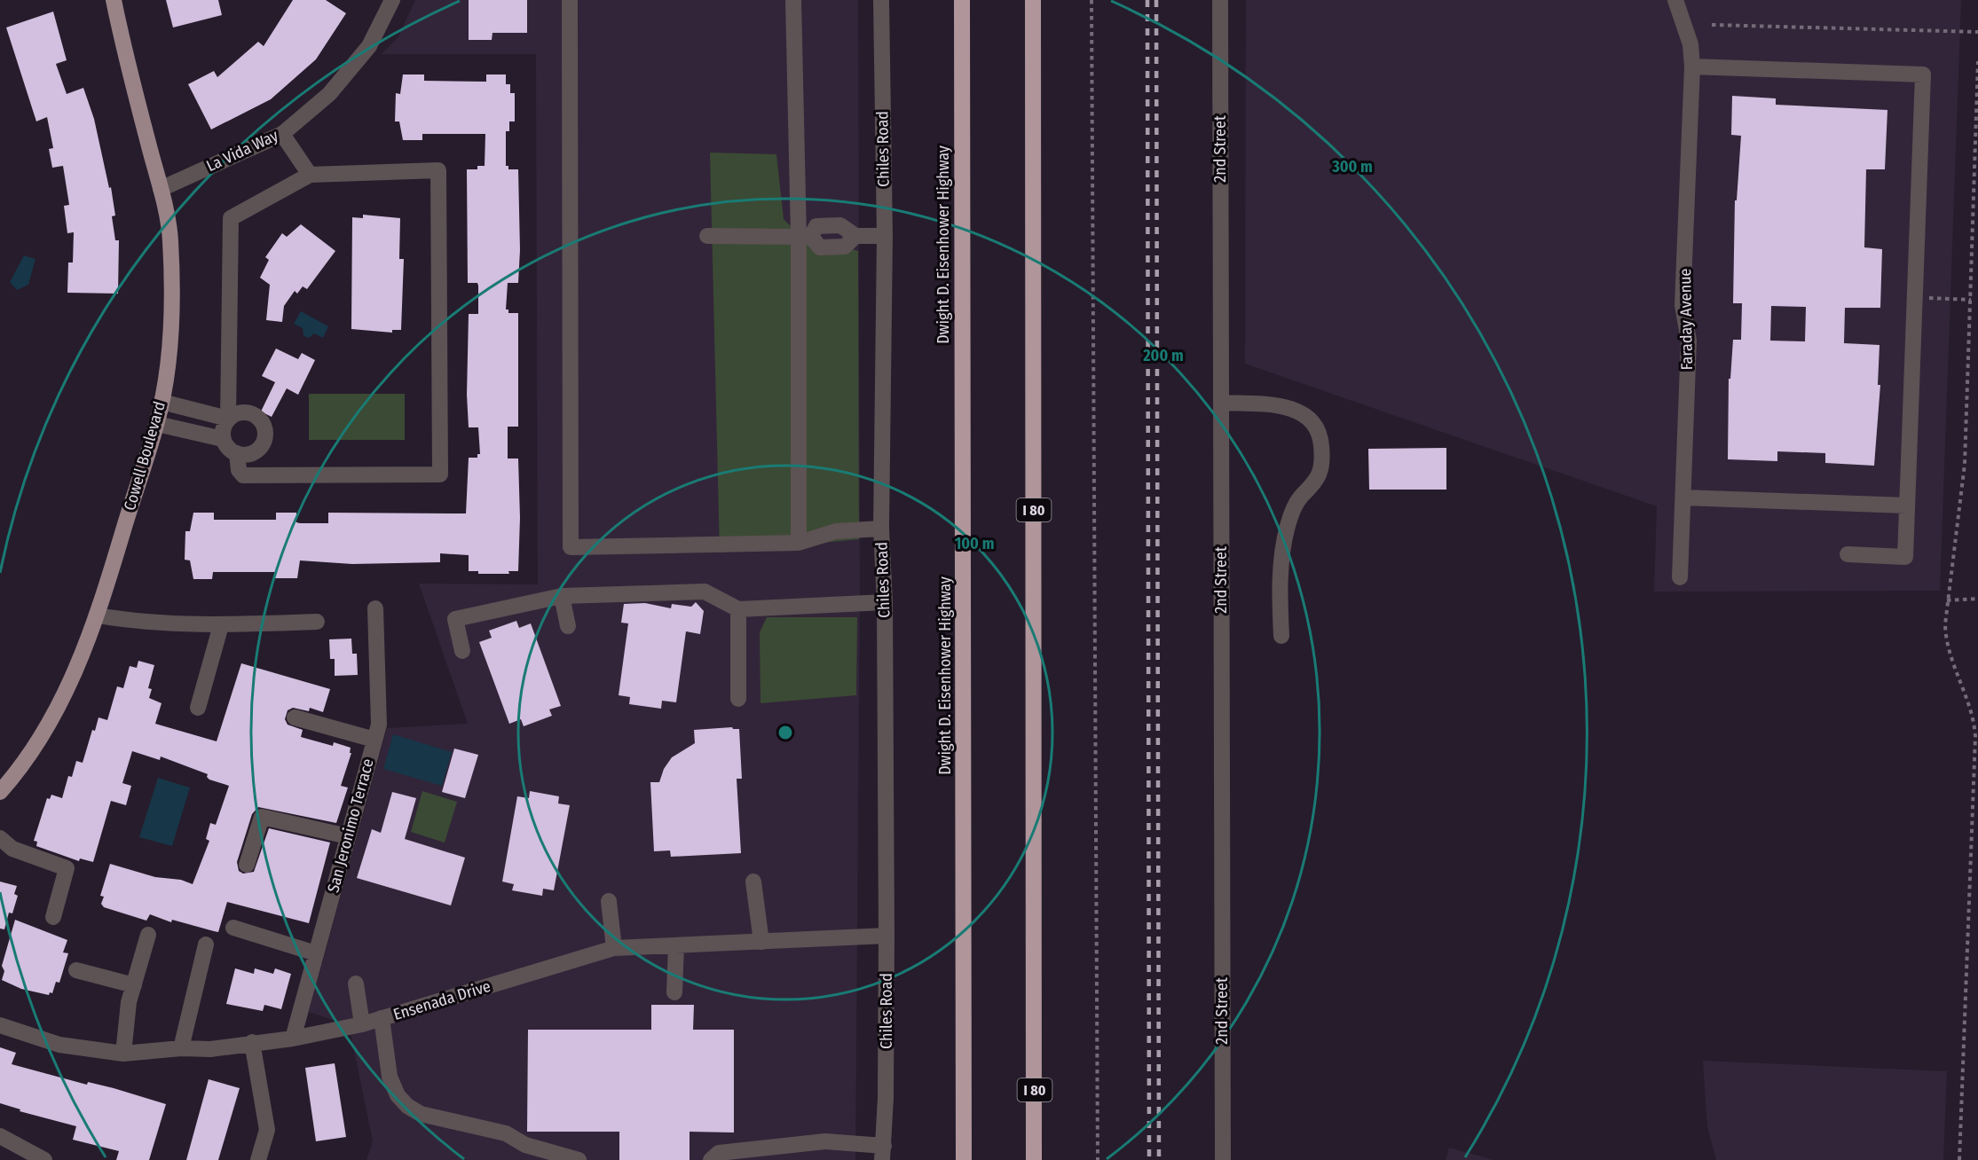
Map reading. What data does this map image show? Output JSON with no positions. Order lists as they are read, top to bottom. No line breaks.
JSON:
{"streets":{"highway":["Dwight D. Eisenhower Highway","I 80"],"main road":["Cowell Boulevard"],"street":["Chiles Road","2nd Street","La Vida Way","Faraday Avenue","San Jeronimo Terrace","Ensenada Drive"]},"crossings":[["Chiles Road","Ensenada Drive"],["La Vida Way","Cowell Boulevard"],["San Jeronimo Terrace","Ensenada Drive"]],"rings":["300 m","200 m","100 m"]}
